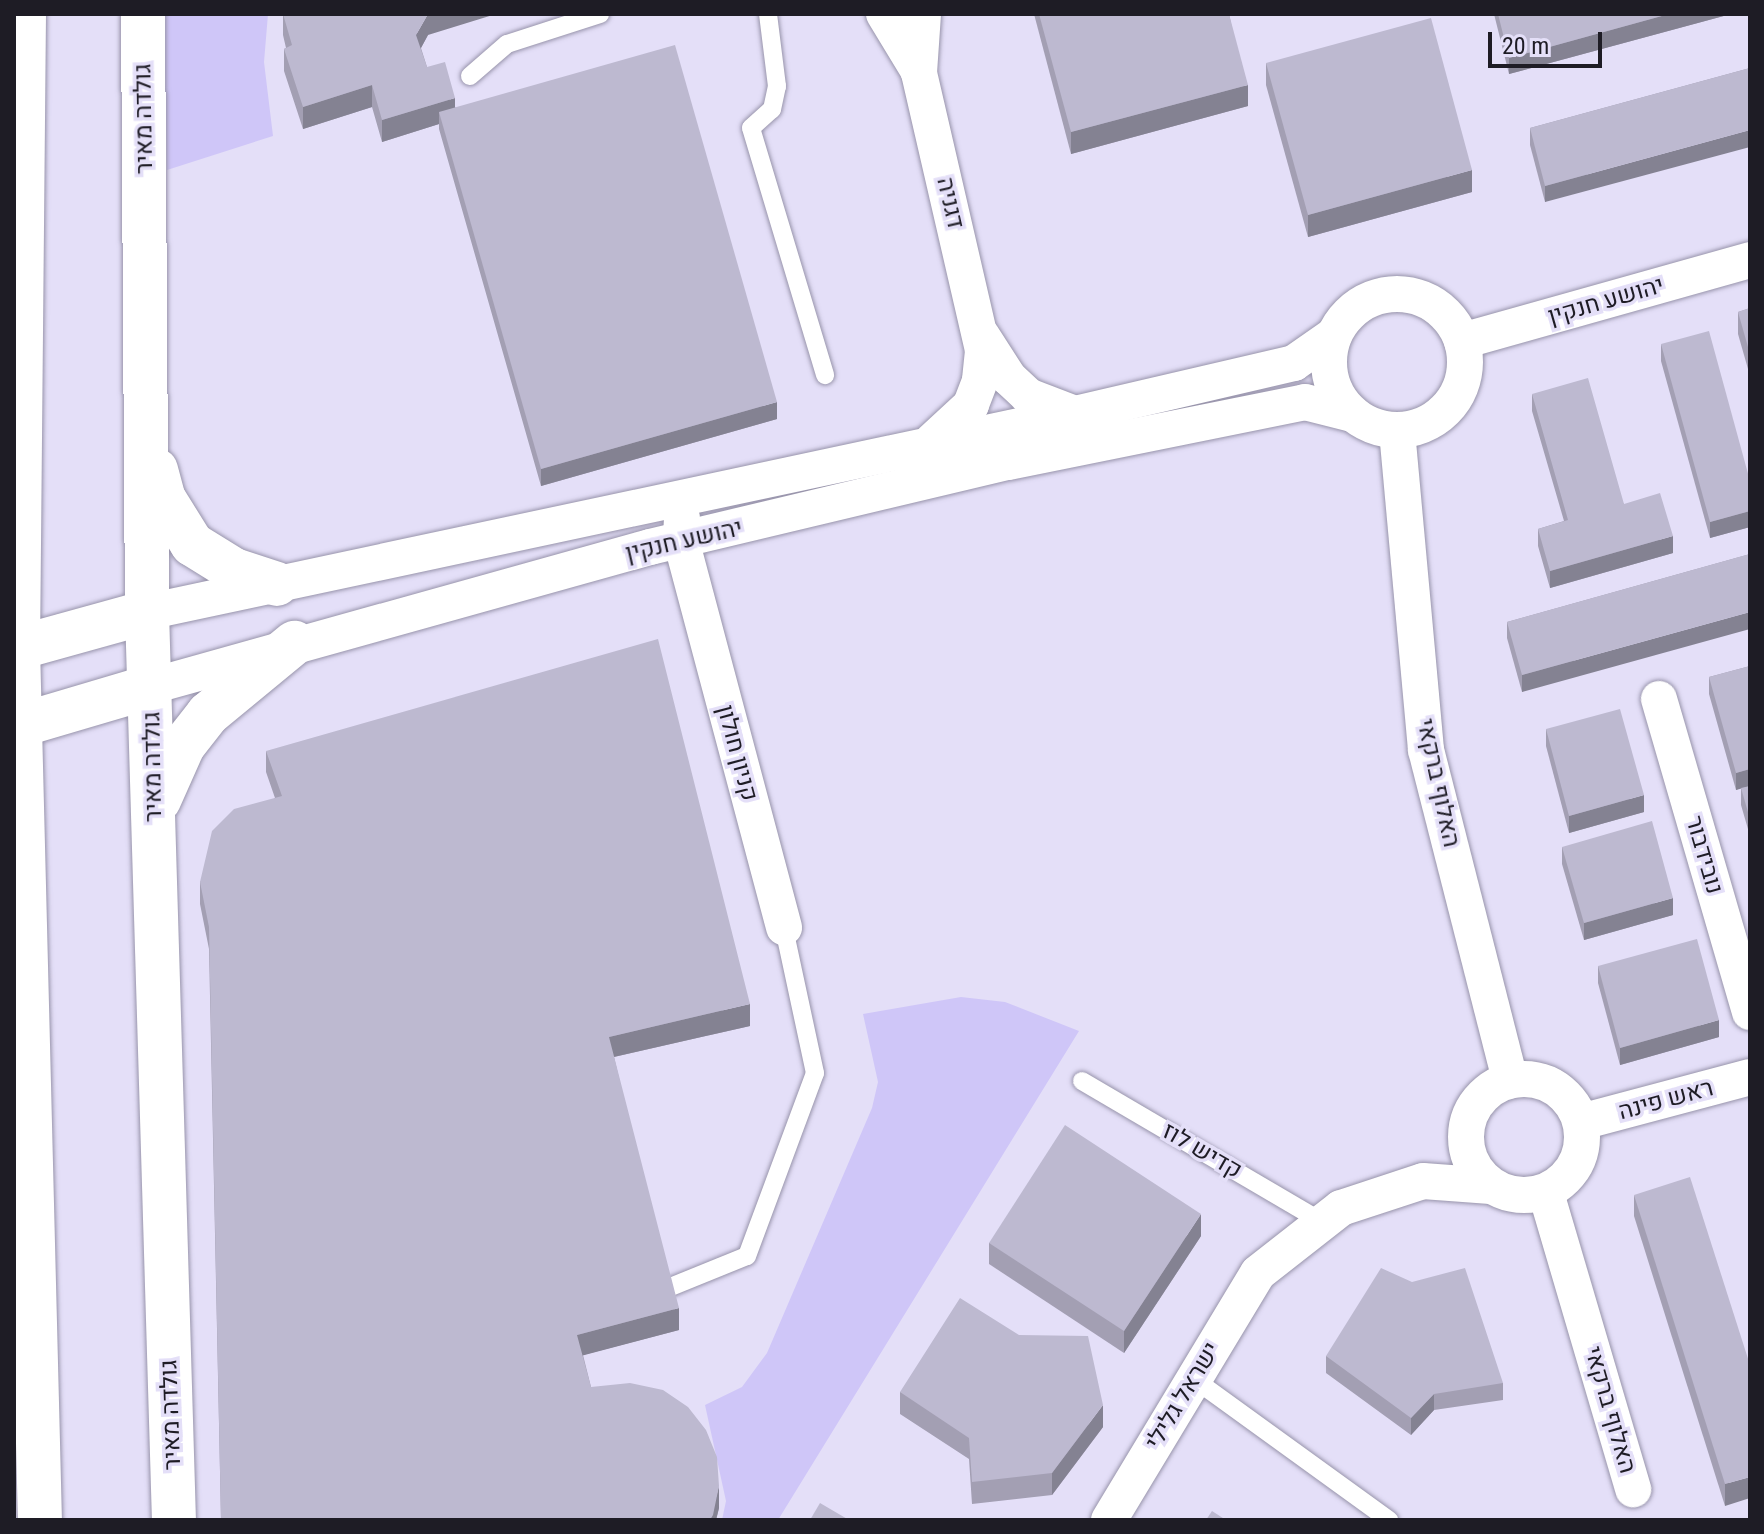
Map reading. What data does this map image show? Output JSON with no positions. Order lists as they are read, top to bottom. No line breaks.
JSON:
{"streets":{"main road":["גולדה מאיר","יהושע חנקין"],"street":["דגניה","קניון חולון","האלוף ברקאי","נובידבור","ראש פינה","ישראל גלילי"],"lane":["קדיש לוז"]},"crossings":[["גולדה מאיר","יהושע חנקין"],["דגניה","יהושע חנקין"],["יהושע חנקין","קניון חולון"],["יהושע חנקין","האלוף ברקאי"],["האלוף ברקאי","ראש פינה"],["קדיש לוז","ישראל גלילי"]],"scale_bar":"20 m"}
